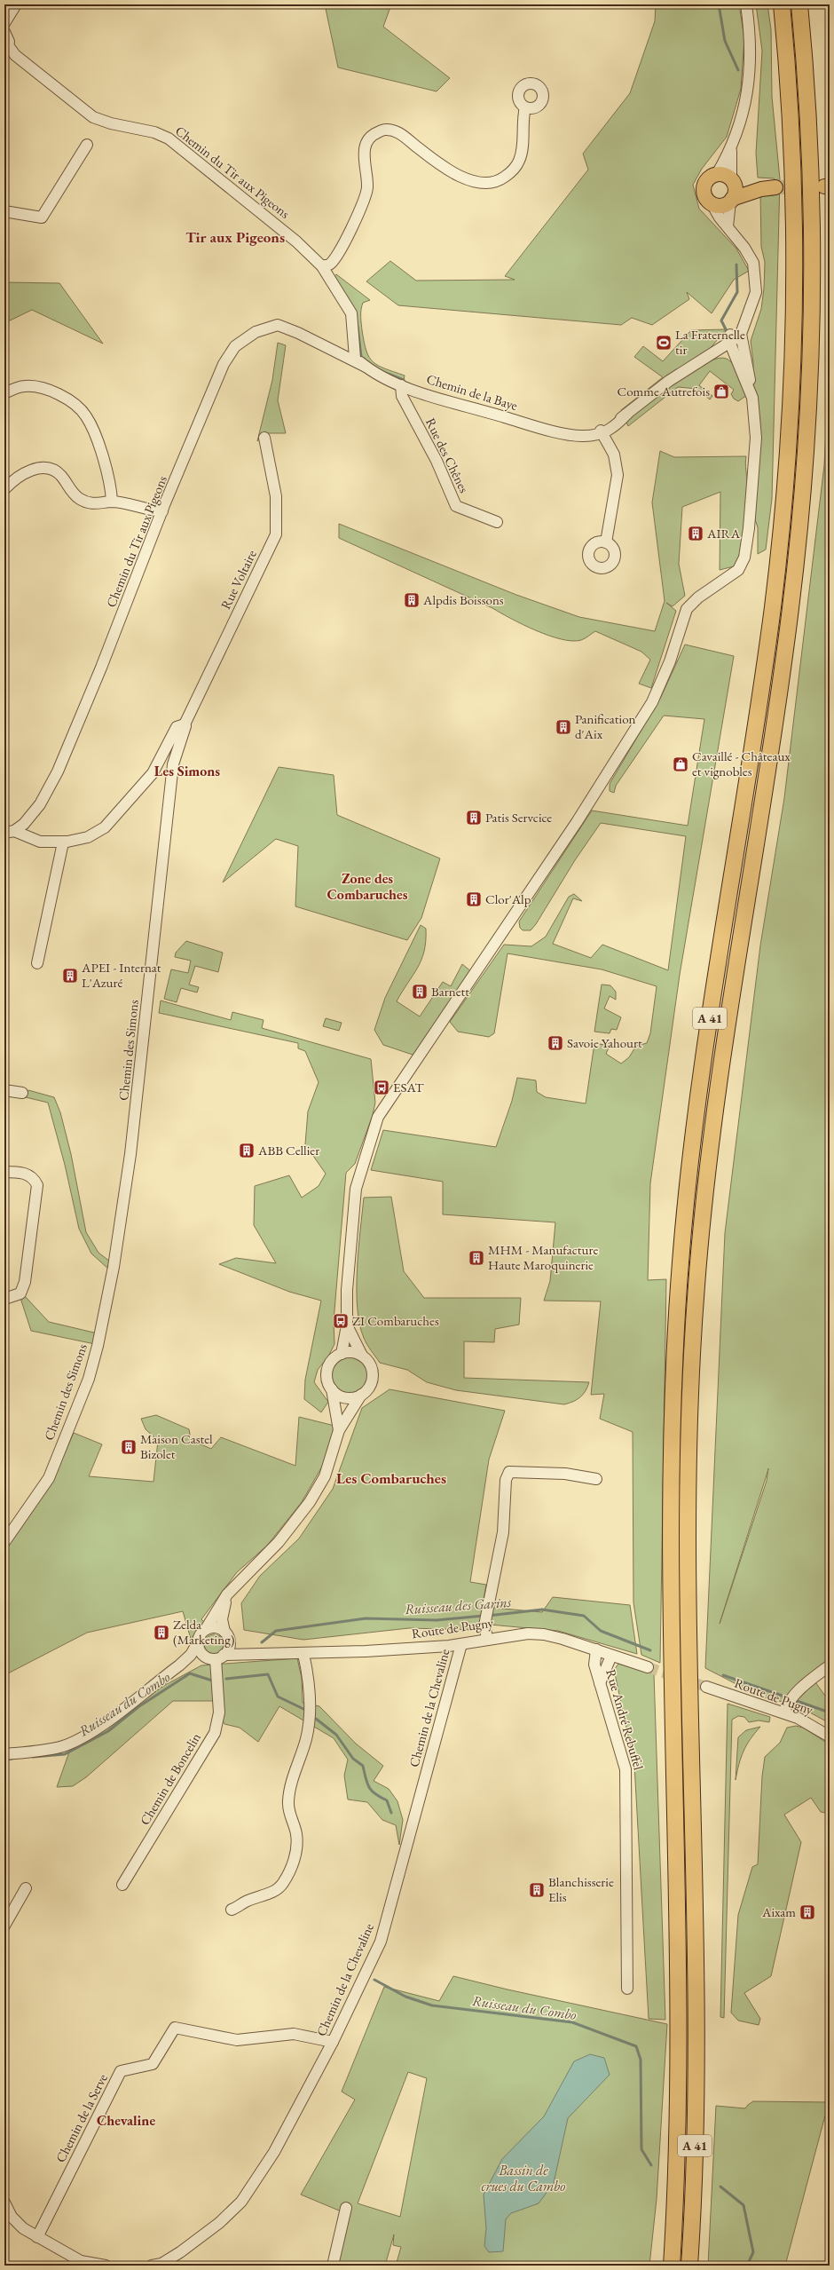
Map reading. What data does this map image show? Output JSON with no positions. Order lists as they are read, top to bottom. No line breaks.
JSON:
{"streets":{"highway":["A 41"],"street":["Chemin du Tir aux Pigeons","Chemin de la Baye","Rue des Chênes","Rue Voltaire","Chemin des Simons","Route de Pugny","Chemin de la Chevaline","Rue André Rebuffel","Chemin de Boncelin","Chemin de la Serve"]},"crossings":[["Chemin du Tir aux Pigeons","Chemin de la Baye"],["Chemin de la Baye","Rue des Chênes"],["Rue Voltaire","Chemin des Simons"],["Route de Pugny","Chemin de la Chevaline"],["Route de Pugny","Rue André Rebuffel"],["Route de Pugny","Chemin de Boncelin"],["Chemin de la Chevaline","Chemin de la Serve"]],"districts":["Tir aux Pigeons","Les Simons","Zone des Combaruches","Les Combaruches","Chevaline"],"water":["Ruisseau des Garins","Ruisseau du Combo","Bassin de crues du Cambo"],"places":{"sports":["La Fraternelle tir"],"shop":["Comme Autrefois","Cavaillé - Châteaux et vignobles"],"building":["AIRA","Alpdis Boissons","Panification d'Aix","Patis Servcice","Clor'Alp","APEI - Internat L'Azuré","Barnett","Savoie Yahourt","ABB Cellier","MHM - Manufacture Haute Maroquinerie","Maison Castel Bizolet","Zelda (Marketing)","Blanchisserie Elis","Aixam"],"bus stop":["ESAT","ZI Combaruches"]}}
